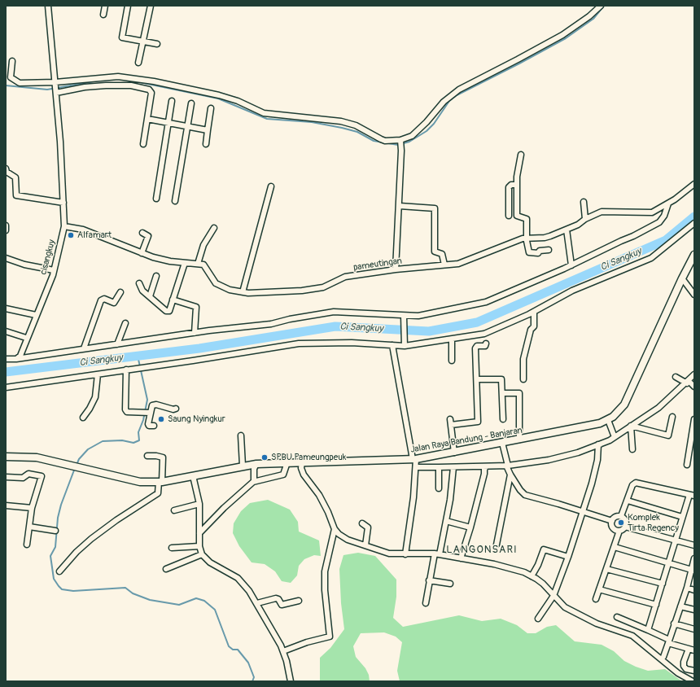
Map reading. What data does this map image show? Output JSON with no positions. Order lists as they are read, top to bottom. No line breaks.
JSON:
{"streets":{"main road":["Jalan Raya Bandung - Banjaran"],"street":["cisangkuy","pameutingan"]},"districts":["LANGONSARI"],"water":["Ci Sangkuy"],"places":["Alfamart","Saung Nyingkur","SPBU Pameungpeuk","Komplek Tirta Regency"]}
